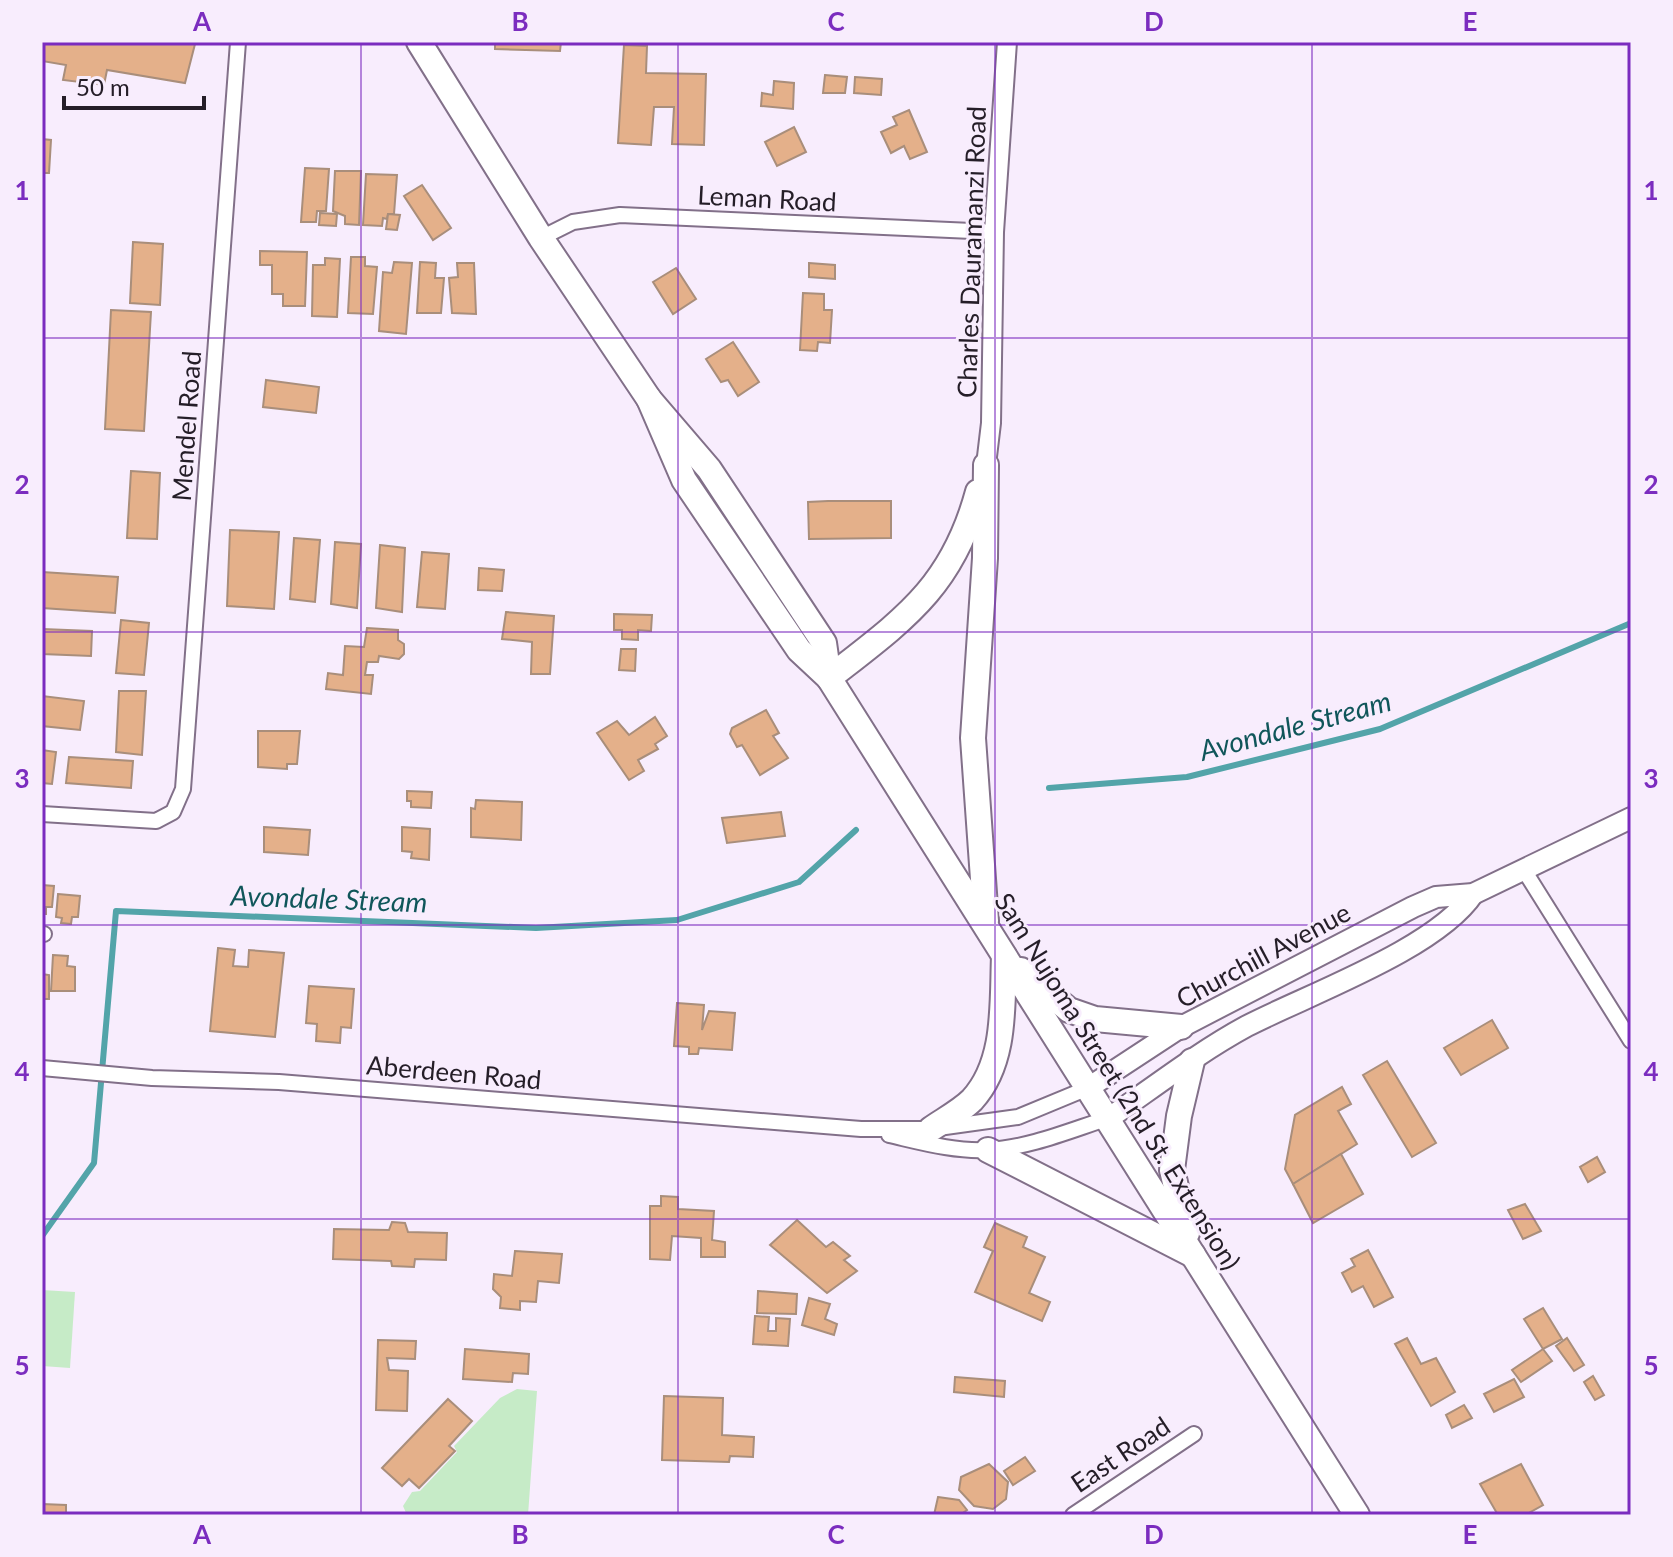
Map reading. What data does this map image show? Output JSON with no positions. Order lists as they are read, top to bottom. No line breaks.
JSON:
{"streets":{"highway":["Sam Nujoma Street (2nd St. Extension)"],"main road":["Churchill Avenue"],"street":["Leman Road","Charles Dauramanzi Road","Mendel Road","Aberdeen Road","East Road"]},"crossings":[["Leman Road","Charles Dauramanzi Road"],["Leman Road","Sam Nujoma Street (2nd St. Extension)"],["Churchill Avenue","Aberdeen Road"],["Churchill Avenue","Sam Nujoma Street (2nd St. Extension)"],["Aberdeen Road","Sam Nujoma Street (2nd St. Extension)"]],"water":["Avondale Stream"],"scale_bar":"50 m","grid":{"columns":["A","B","C","D","E"],"rows":["1","2","3","4","5"]}}
